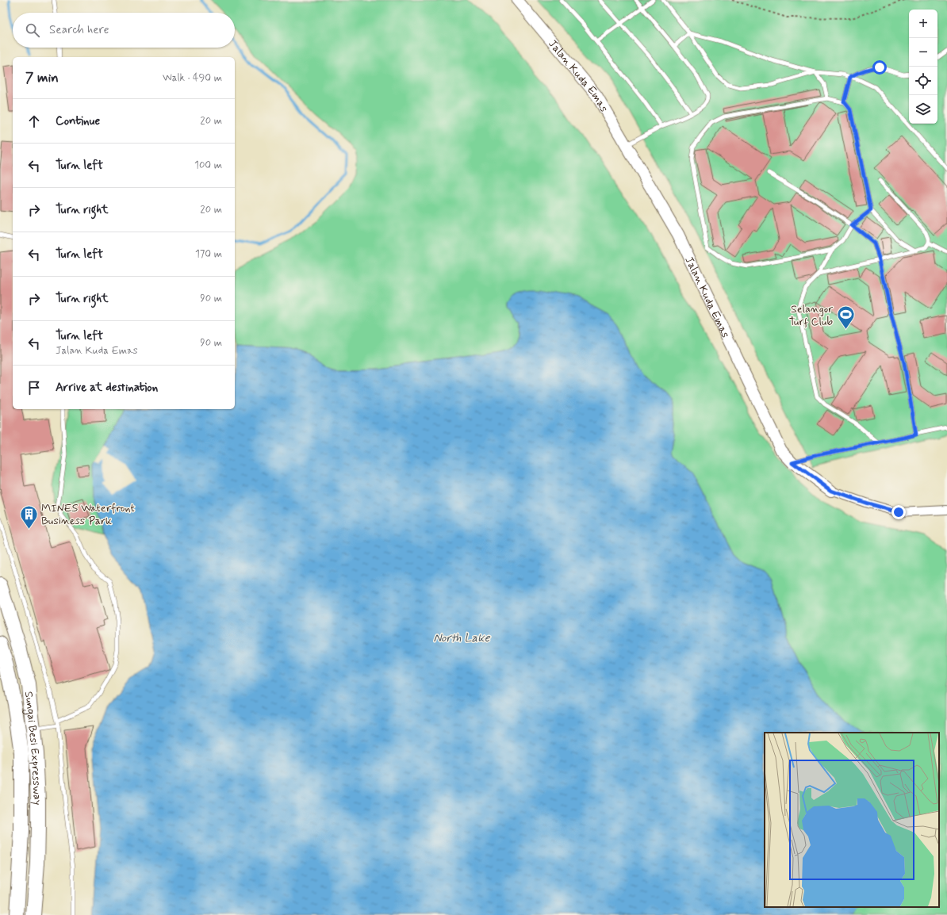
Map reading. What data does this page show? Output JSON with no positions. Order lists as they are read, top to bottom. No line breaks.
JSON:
{"streets":{"highway":["Sungai Besi Expressway"],"street":["Jalan Kuda Emas"]},"water":["North Lake"],"places":{"sports":["Selangor Turf Club"],"building":["MINES Waterfront Business Park"]},"page":{"map_buttons":["+","−"],"search":"Search here","heading":["7 min","Walk · 490 m"],"list":[["Continue","20 m"],["Turn left","100 m"],["Turn right","20 m"],["Turn left","170 m"],["Turn right","90 m"],["Turn left","Jalan Kuda Emas","90 m"],"Arrive at destination"]}}
